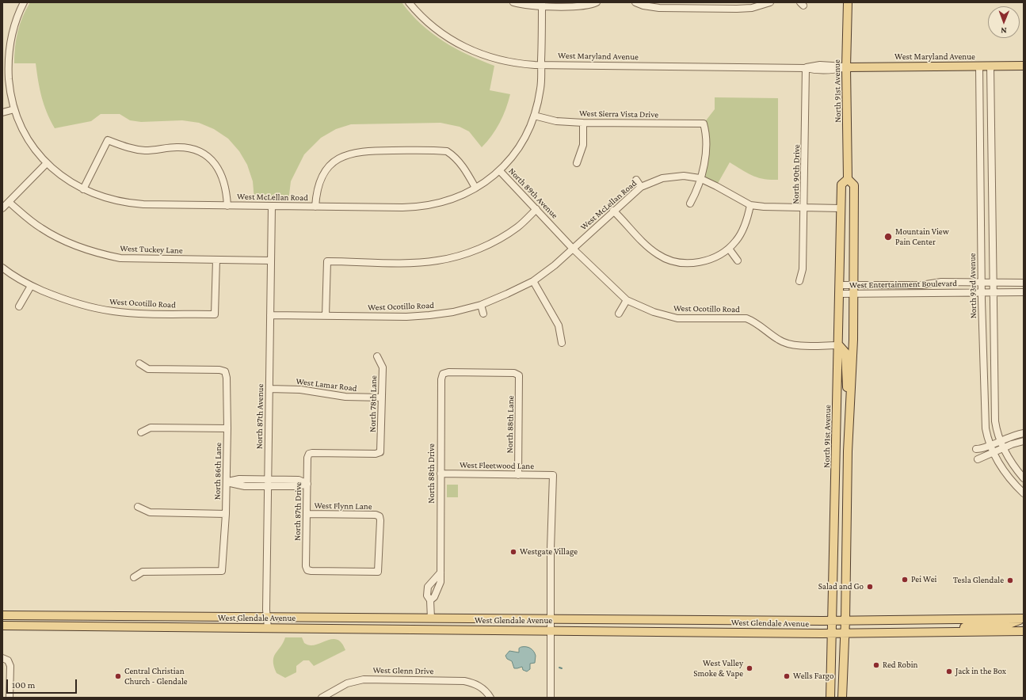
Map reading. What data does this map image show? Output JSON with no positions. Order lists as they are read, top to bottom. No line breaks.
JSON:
{"streets":{"main road":["West Maryland Avenue","North 91st Avenue","West Glendale Avenue"],"street":["West Sierra Vista Drive","North 90th Drive","North 89th Avenue","West McLellan Road","West Tuckey Lane","West Entertainment Boulevard","North 93rd Avenue","West Ocotillo Road","West Lamar Road","North 78th Lane","North 87th Avenue","North 88th Lane","West Fleetwood Lane","North 86th Lane","North 88th Drive","West Flynn Lane","North 87th Drive","West Glenn Drive"]},"crossings":[["West Maryland Avenue","North 91st Avenue"],["West Maryland Avenue","North 90th Drive"],["West Maryland Avenue","North 89th Avenue"],["West Maryland Avenue","North 93rd Avenue"],["North 91st Avenue","West McLellan Road"],["North 91st Avenue","West Entertainment Boulevard"],["North 91st Avenue","West Ocotillo Road"],["North 91st Avenue","West Glendale Avenue"],["West Sierra Vista Drive","North 89th Avenue"],["West Sierra Vista Drive","West McLellan Road"],["North 90th Drive","West McLellan Road"],["North 89th Avenue","West McLellan Road"],["North 89th Avenue","West Ocotillo Road"],["West McLellan Road","West Ocotillo Road"],["West McLellan Road","North 87th Avenue"],["West Tuckey Lane","West Ocotillo Road"],["West Tuckey Lane","North 87th Avenue"],["West Entertainment Boulevard","North 93rd Avenue"],["West Ocotillo Road","North 87th Avenue"],["West Lamar Road","North 78th Lane"],["West Lamar Road","North 87th Avenue"],["North 78th Lane","North 87th Drive"],["North 87th Avenue","West Glendale Avenue"],["North 88th Lane","West Fleetwood Lane"],["North 88th Lane","North 88th Drive"],["West Fleetwood Lane","North 88th Drive"],["West Fleetwood Lane","West Glendale Avenue"],["West Flynn Lane","North 87th Drive"]],"places":["Mountain View Pain Center","Westgate Village","Pei Wei","Tesla Glendale","Salad and Go","Red Robin","West Valley Smoke & Vape","Jack in the Box","Central Christian Church - Glendale","Wells Fargo"],"scale_bar":"100 m","north":"bottom"}
